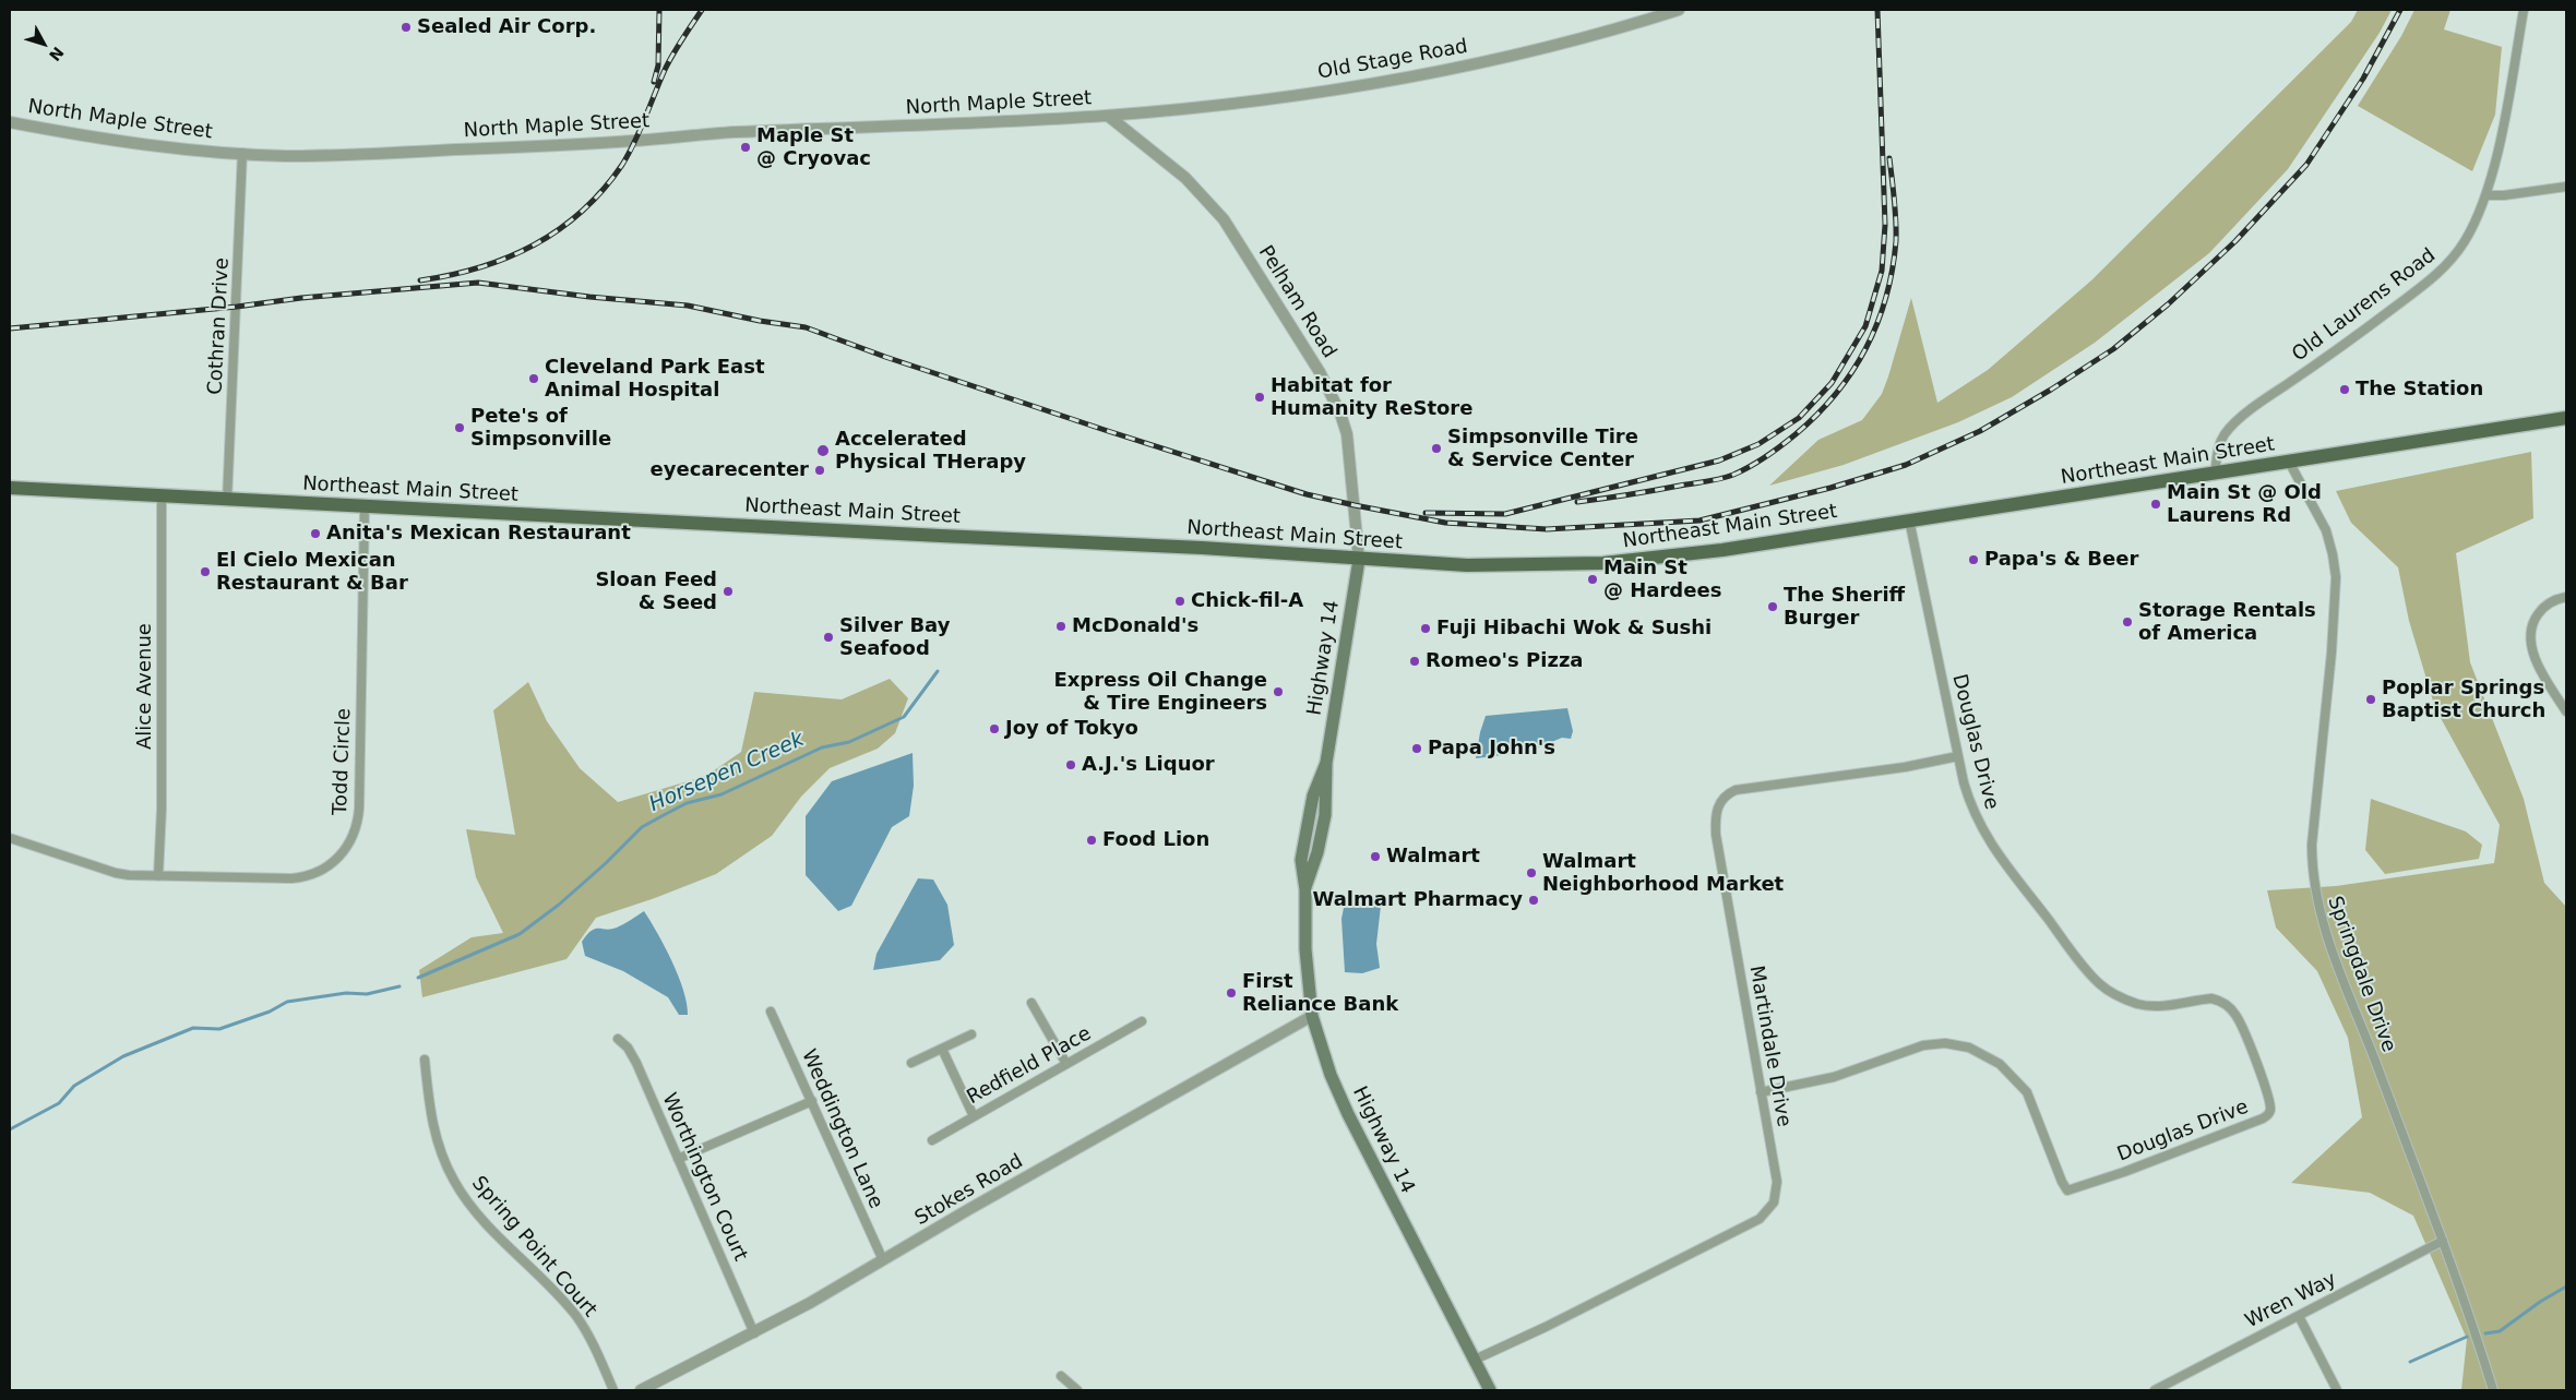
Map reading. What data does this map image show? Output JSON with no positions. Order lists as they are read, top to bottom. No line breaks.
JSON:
{"streets":{"main road":["Northeast Main Street","Highway 14"],"street":["Old Stage Road","North Maple Street","Pelham Road","Old Laurens Road","Cothran Drive","Alice Avenue","Douglas Drive","Todd Circle","Springdale Drive","Martindale Drive","Redfield Place","Weddington Lane","Worthington Court","Stokes Road","Spring Point Court","Wren Way"]},"crossings":[["Old Stage Road","North Maple Street"],["Old Stage Road","Pelham Road"],["North Maple Street","Pelham Road"],["North Maple Street","Cothran Drive"],["Pelham Road","Northeast Main Street"],["Pelham Road","Highway 14"],["Old Laurens Road","Northeast Main Street"],["Cothran Drive","Northeast Main Street"],["Northeast Main Street","Highway 14"],["Northeast Main Street","Alice Avenue"],["Northeast Main Street","Douglas Drive"],["Northeast Main Street","Todd Circle"],["Northeast Main Street","Springdale Drive"],["Highway 14","Martindale Drive"],["Highway 14","Stokes Road"],["Alice Avenue","Todd Circle"],["Douglas Drive","Martindale Drive"],["Springdale Drive","Wren Way"],["Weddington Lane","Stokes Road"],["Worthington Court","Stokes Road"]],"water":["Horsepen Creek"],"places":["Sealed Air Corp.","Maple St @ Cryovac","Cleveland Park East Animal Hospital","The Station","Habitat for Humanity ReStore","Pete's of Simpsonville","Simpsonville Tire & Service Center","Accelerated Physical THerapy","eyecarecenter","Main St @ Old Laurens Rd","Anita's Mexican Restaurant","Papa's & Beer","El Cielo Mexican Restaurant & Bar","Main St @ Hardees","Sloan Feed & Seed","Chick-fil-A","The Sheriff Burger","Storage Rentals of America","McDonald's","Fuji Hibachi Wok & Sushi","Silver Bay Seafood","Romeo's Pizza","Express Oil Change & Tire Engineers","Poplar Springs Baptist Church","Joy of Tokyo","Papa John's","A.J.'s Liquor","Food Lion","Walmart","Walmart Neighborhood Market","Walmart Pharmacy","First Reliance Bank"],"north":"bottom right"}
